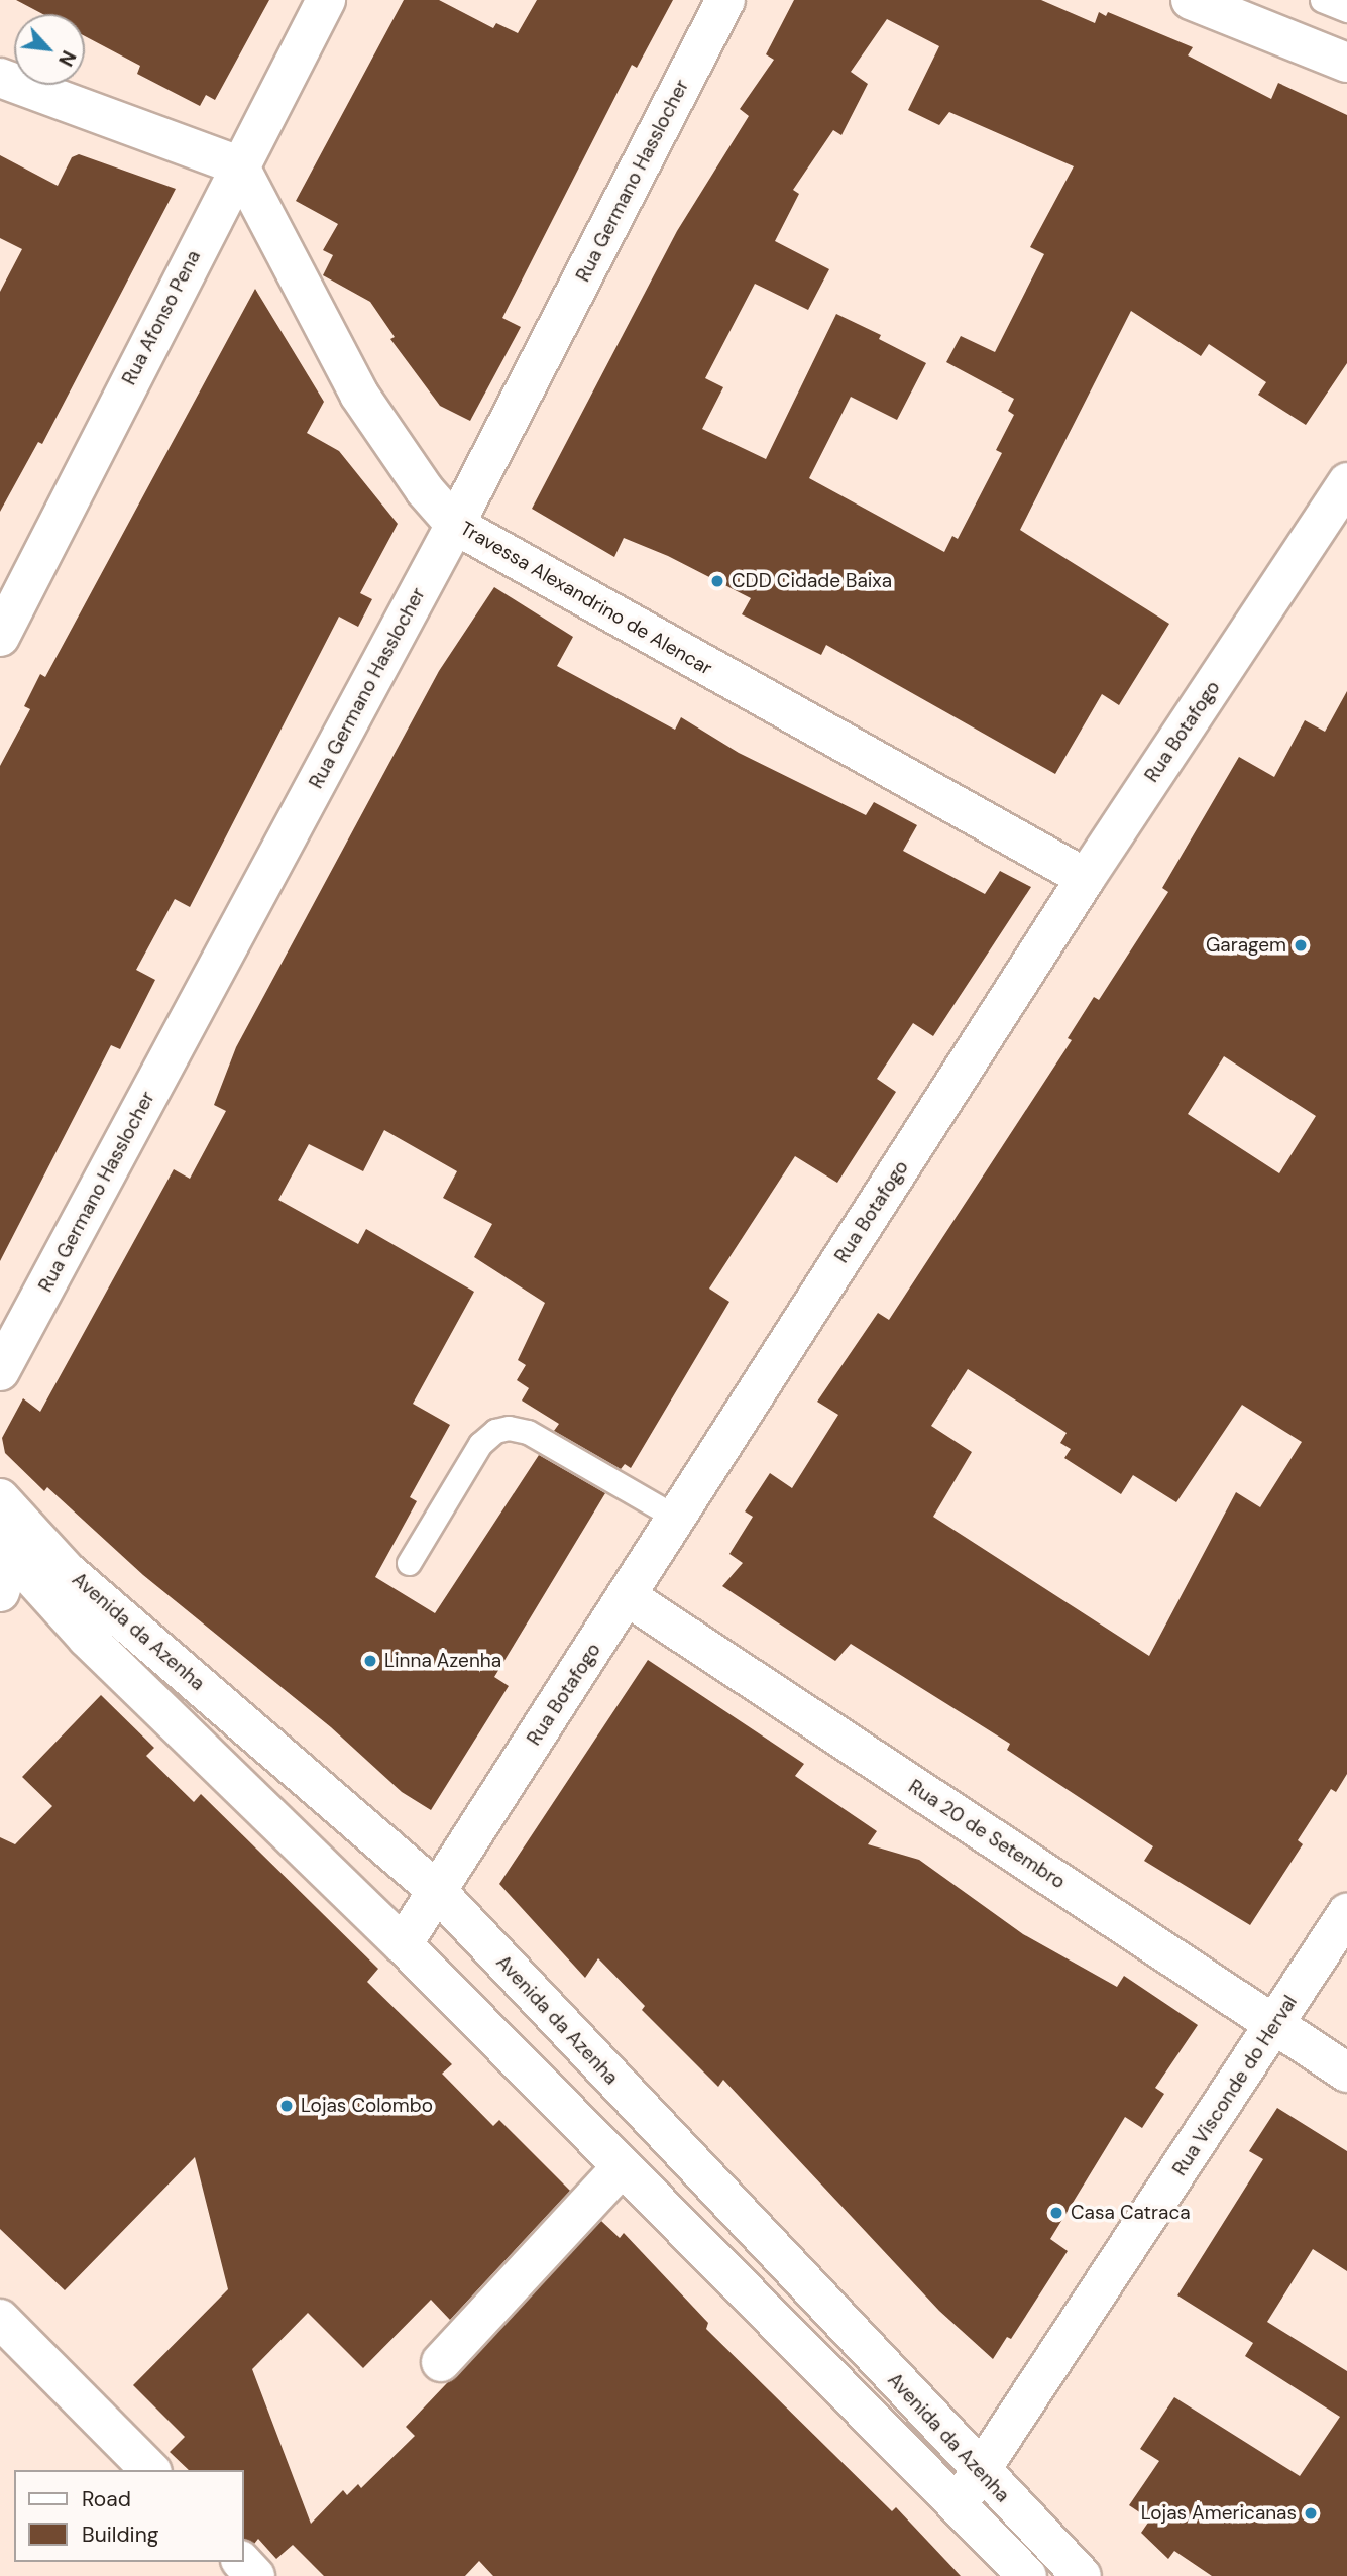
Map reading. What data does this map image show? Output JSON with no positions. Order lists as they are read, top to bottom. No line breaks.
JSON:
{"streets":{"street":["Rua Germano Hasslocher","Rua Afonso Pena","Travessa Alexandrino de Alencar","Rua Botafogo","Avenida da Azenha","Rua 20 de Setembro","Rua Visconde do Herval"]},"crossings":[["Rua Germano Hasslocher","Travessa Alexandrino de Alencar"],["Rua Afonso Pena","Travessa Alexandrino de Alencar"],["Travessa Alexandrino de Alencar","Rua Botafogo"],["Rua Botafogo","Avenida da Azenha"],["Rua Botafogo","Rua 20 de Setembro"],["Avenida da Azenha","Rua Visconde do Herval"],["Rua 20 de Setembro","Rua Visconde do Herval"]],"places":["CDD Cidade Baixa","Garagem","Linna Azenha","Lojas Colombo","Casa Catraca","Lojas Americanas"],"legend":["Road","Building"],"north":"bottom right"}
